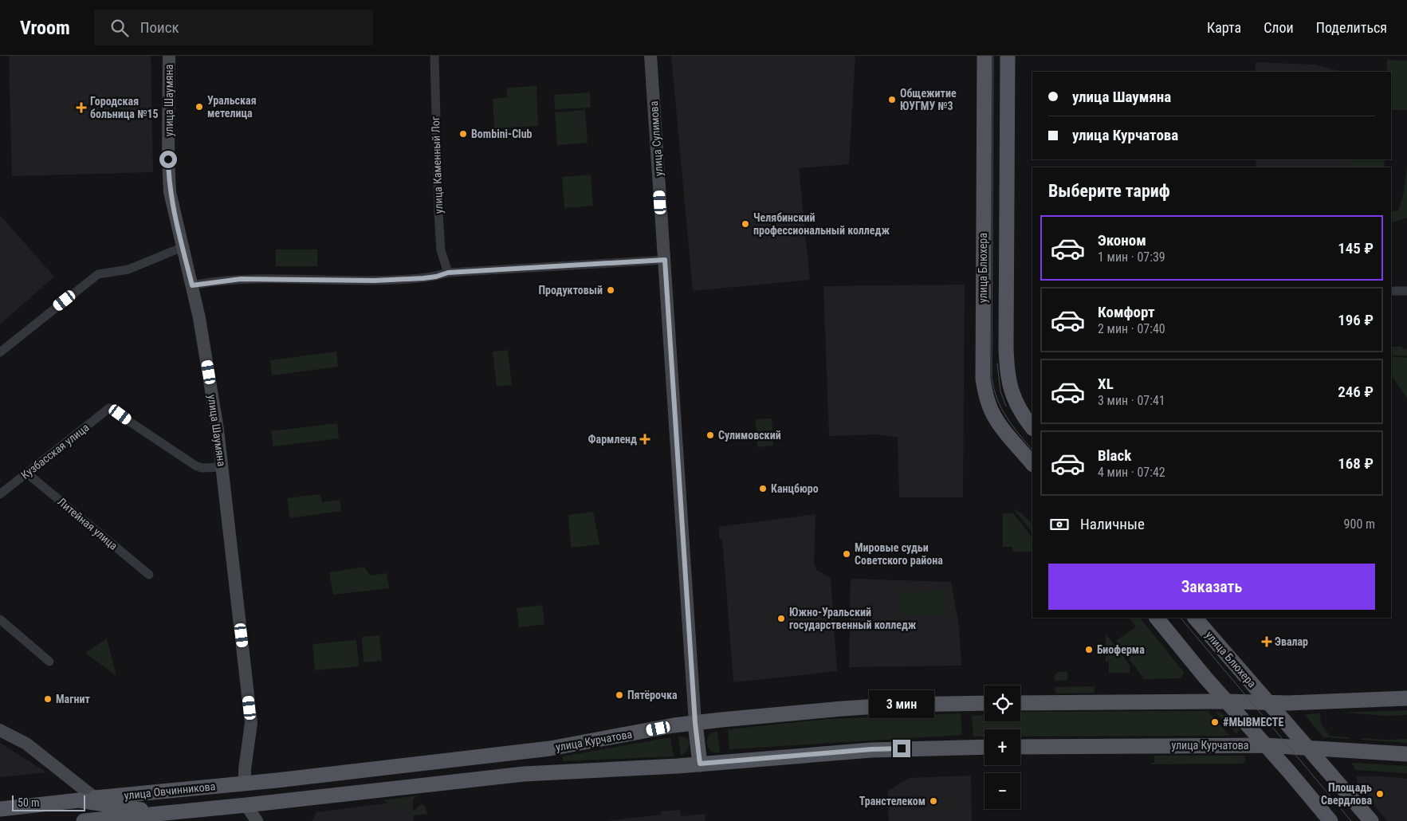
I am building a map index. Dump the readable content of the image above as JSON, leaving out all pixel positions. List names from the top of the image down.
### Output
{
  "streets": {
    "main road": ["улица Блюхера", "улица Курчатова", "улица Овчинникова"],
    "street": [
      "улица Шаумяна",
      "улица Сулимова",
      "улица Каменный Лог",
      "Кузбасская улица",
      "Литейная улица"
    ]
  },
  "crossings": [
    ["улица Шаумяна", "Кузбасская улица"],
    ["улица Шаумяна", "улица Курчатова"],
    ["улица Шаумяна", "улица Овчинникова"],
    ["улица Сулимова", "улица Курчатова"],
    ["улица Блюхера", "улица Курчатова"],
    ["Кузбасская улица", "Литейная улица"],
    ["улица Курчатова", "улица Овчинникова"]
  ],
  "places": {
    "other": [
      "Общежитие ЮУГМУ №3",
      "Уральская метелица",
      "Bombini-Club",
      "Челябинский профессиональный колледж",
      "Продуктовый",
      "Сулимовский",
      "Канцбюро",
      "Мировые судьи Советского района",
      "Южно-Уральский государственный колледж",
      "Биоферма",
      "Пятёрочка",
      "Магнит",
      "#МЫВМЕСТЕ",
      "Площадь Свердлова",
      "Транстелеком"
    ],
    "health": ["Городская больница №15", "Фармленд", "Эвалар"]
  },
  "scale_bar": "50 m",
  "page": {
    "header": "Vroom",
    "search": "Поиск",
    "nav": ["Карта", "Слои", "Поделиться"],
    "banner": ["улица Шаумяна", "улица Курчатова"],
    "heading": "Выберите тариф",
    "list": [
      {
        "name": "Эконом",
        "note": "1 мин · 07:39",
        "value": "145 ₽"
      },
      {
        "name": "Комфорт",
        "note": "2 мин · 07:40",
        "value": "196 ₽"
      },
      {
        "name": "XL",
        "note": "3 мин · 07:41",
        "value": "246 ₽"
      },
      {
        "name": "Black",
        "note": "4 мин · 07:42",
        "value": "168 ₽"
      }
    ],
    "pay": ["Наличные", "900 m"],
    "buttons": "Заказать",
    "map_buttons": ["+", "−"],
    "bubble": "3 мин",
    "scale": "50 m"
  }
}
